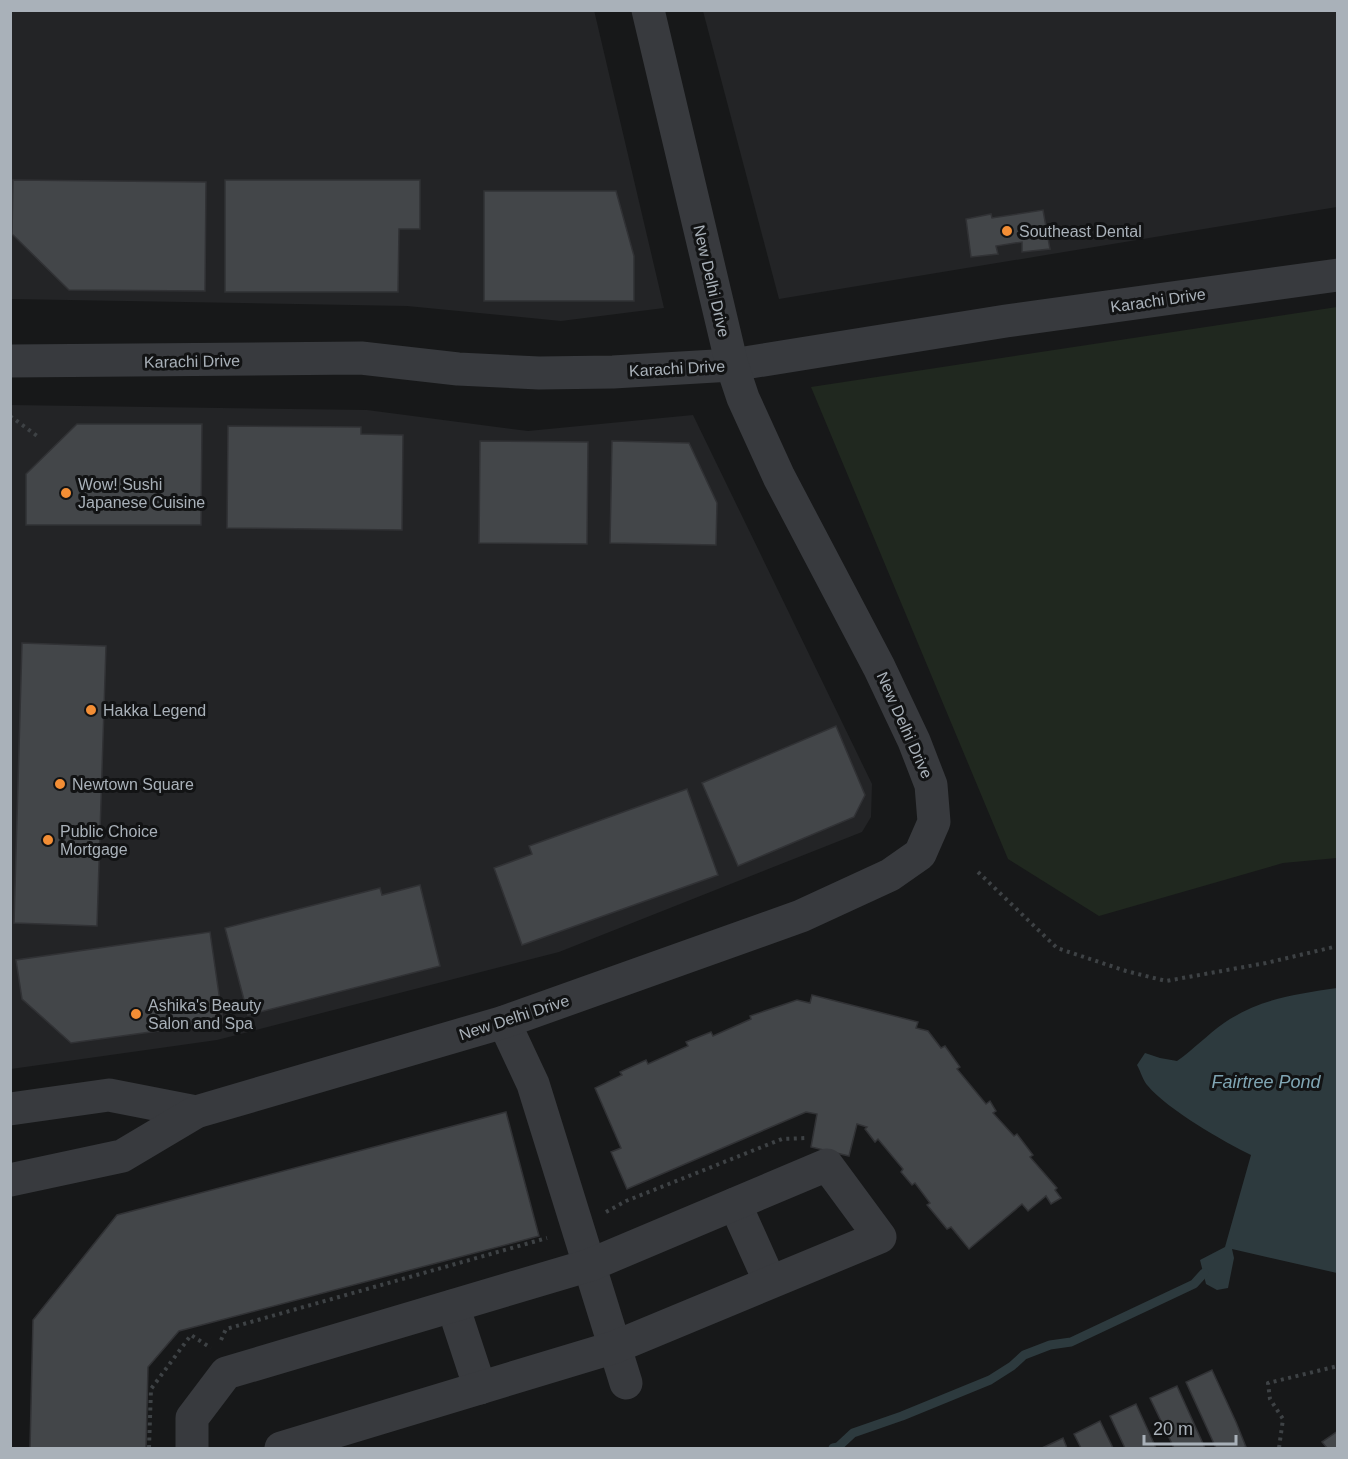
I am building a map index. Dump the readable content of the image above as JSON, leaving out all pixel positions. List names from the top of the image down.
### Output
{
  "streets": {
    "street": ["New Delhi Drive", "Karachi Drive"]
  },
  "crossings": [
    ["New Delhi Drive", "Karachi Drive"]
  ],
  "water": ["Fairtree Pond"],
  "places": [
    "Southeast Dental",
    "Wow! Sushi Japanese Cuisine",
    "Hakka Legend",
    "Newtown Square",
    "Public Choice Mortgage",
    "Ashika's Beauty Salon and Spa"
  ],
  "scale_bar": "20 m"
}
